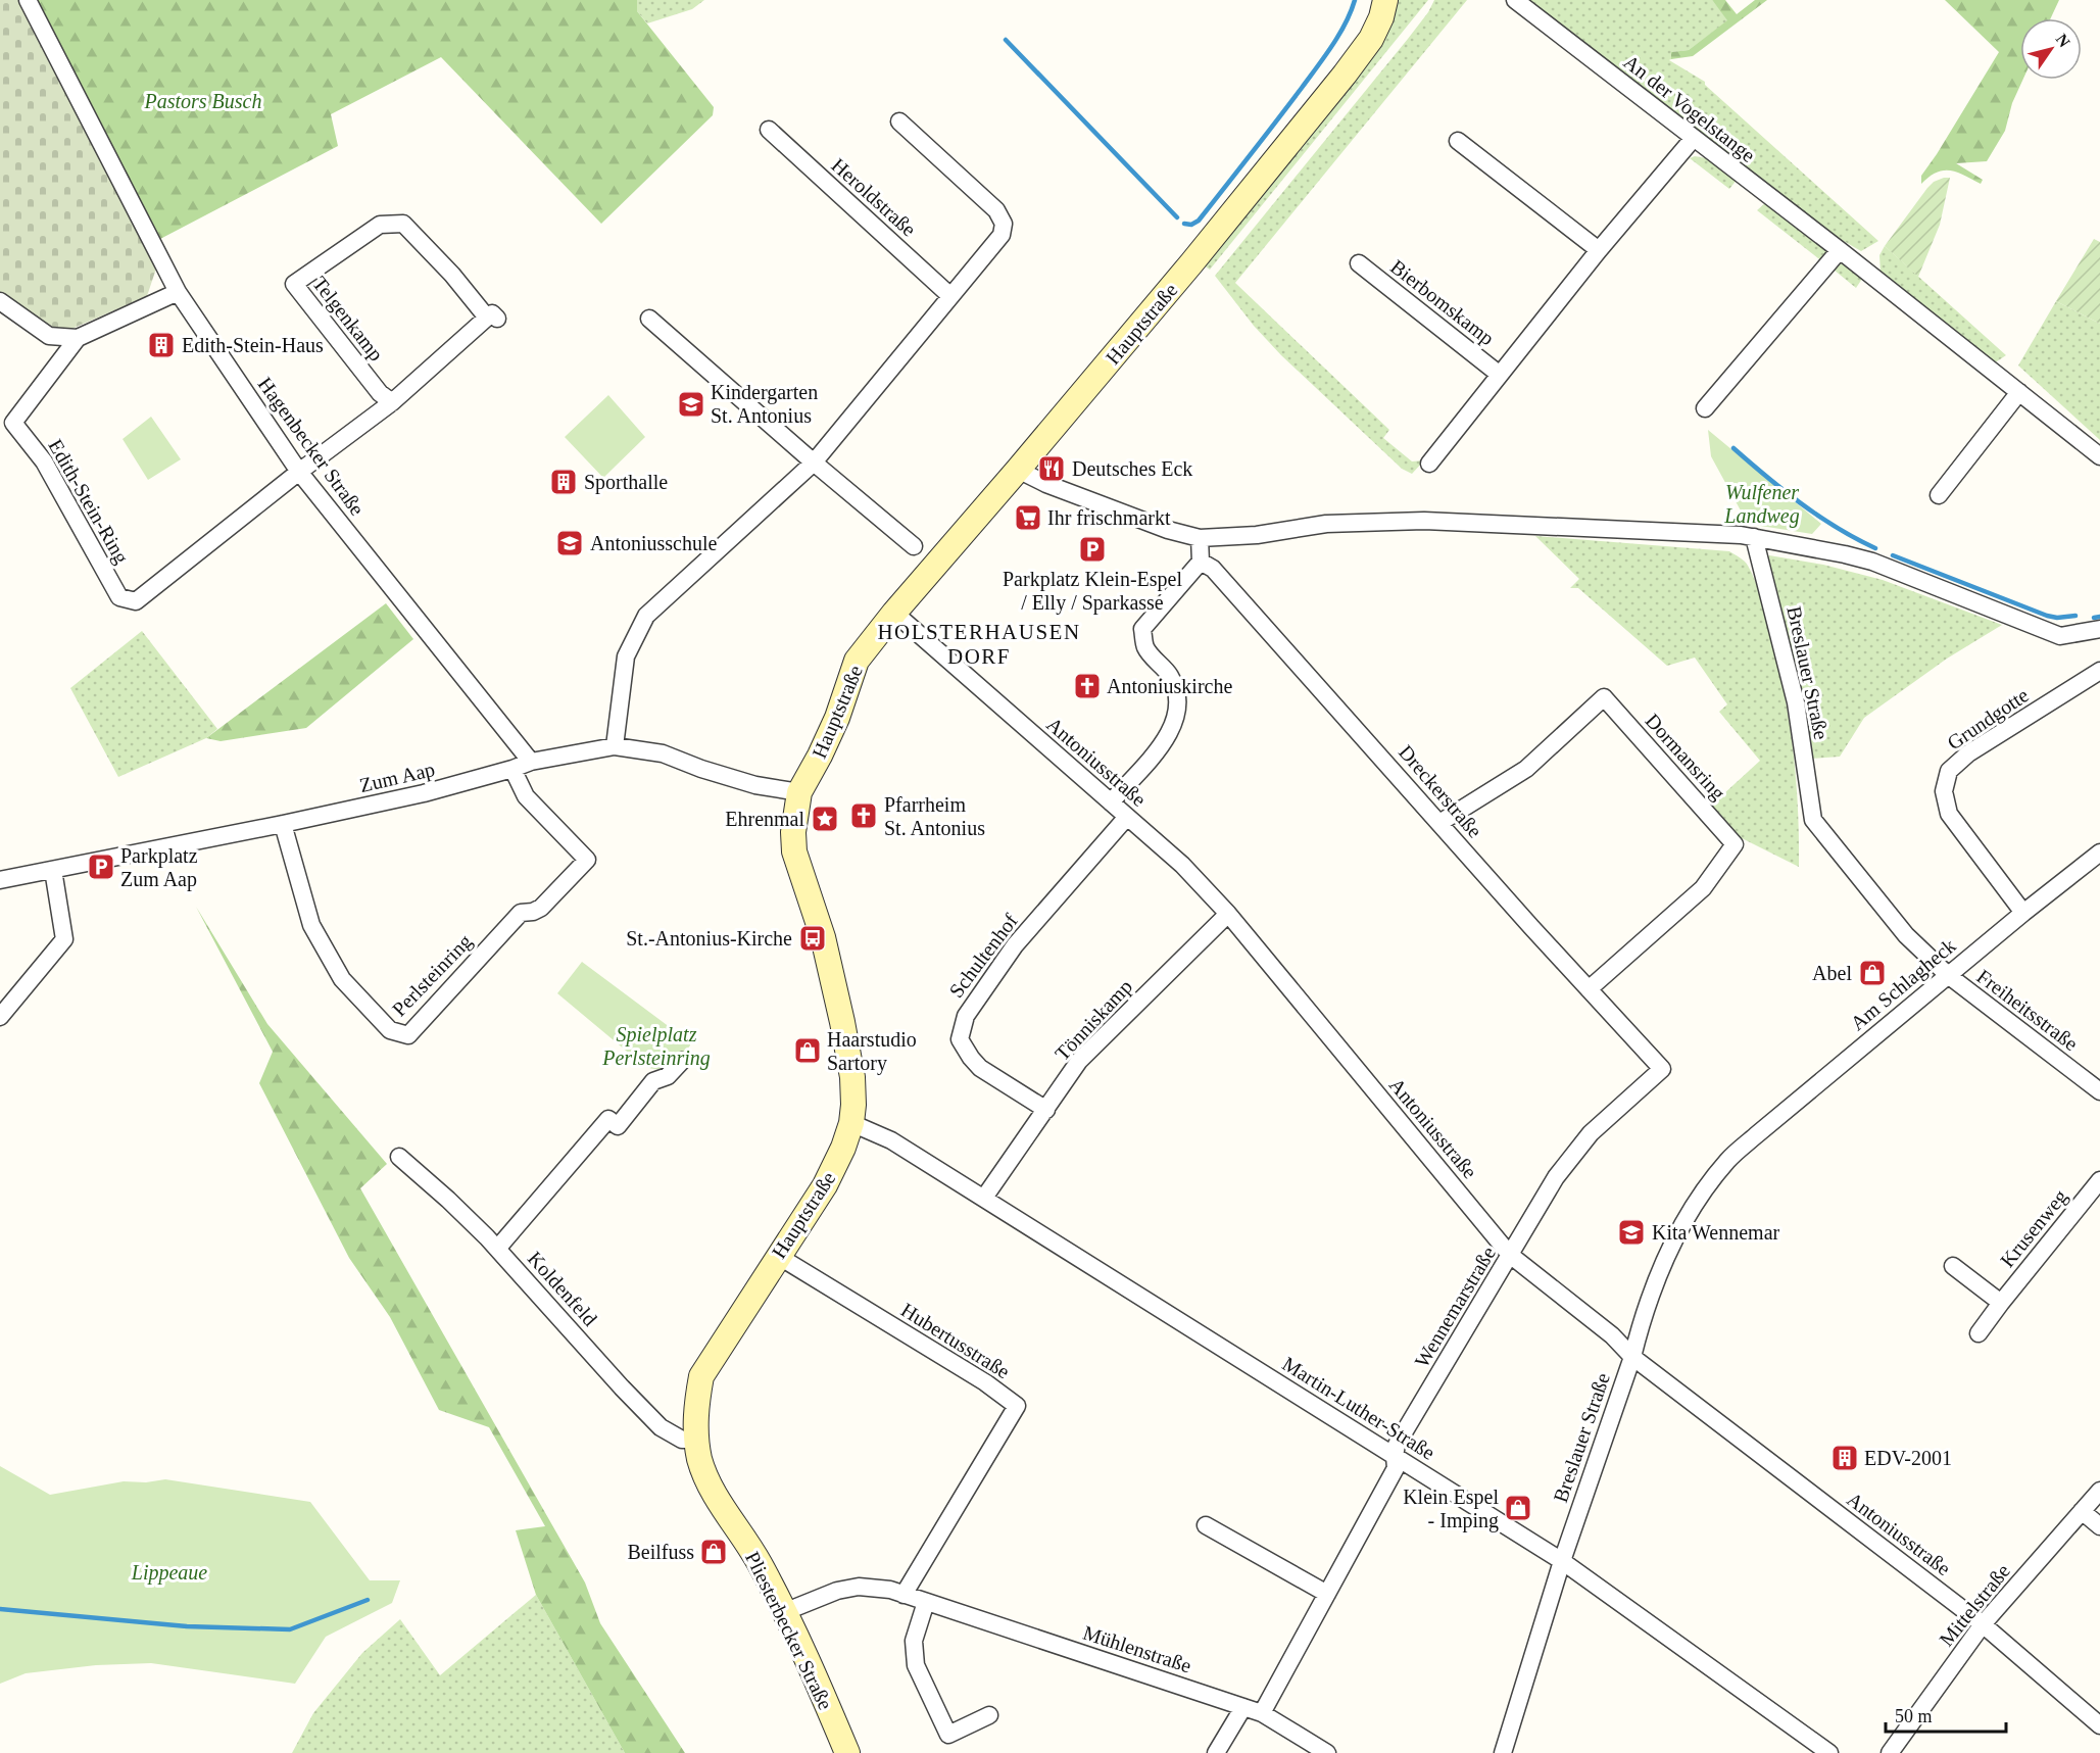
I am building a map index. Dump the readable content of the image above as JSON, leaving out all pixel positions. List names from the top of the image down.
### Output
{
  "streets": {
    "main road": ["Hauptstraße", "Pliesterbecker Straße"],
    "street": [
      "An der Vogelstange",
      "Heroldstraße",
      "Bierbomskamp",
      "Telgenkamp",
      "Hagenbecker Straße",
      "Edith-Stein-Ring",
      "Breslauer Straße",
      "Grundgotte",
      "Dormansring",
      "Antoniusstraße",
      "Zum Aap",
      "Dreckerstraße",
      "Schultenhof",
      "Perlsteinring",
      "Am Schlagheck",
      "Freiheitsstraße",
      "Tönniskamp",
      "Krusenweg",
      "Koldenfeld",
      "Wennemarstraße",
      "Hubertusstraße",
      "Martin-Luther-Straße",
      "Mittelstraße",
      "Mühlenstraße"
    ]
  },
  "crossings": [
    ["An der Vogelstange", "Bierbomskamp"],
    ["Telgenkamp", "Hagenbecker Straße"],
    ["Telgenkamp", "Edith-Stein-Ring"],
    ["Hauptstraße", "Antoniusstraße"],
    ["Hauptstraße", "Zum Aap"],
    ["Hauptstraße", "Koldenfeld"],
    ["Hauptstraße", "Hubertusstraße"],
    ["Hauptstraße", "Martin-Luther-Straße"],
    ["Hauptstraße", "Pliesterbecker Straße"],
    ["Hagenbecker Straße", "Edith-Stein-Ring"],
    ["Hagenbecker Straße", "Zum Aap"],
    ["Breslauer Straße", "Antoniusstraße"],
    ["Breslauer Straße", "Am Schlagheck"],
    ["Breslauer Straße", "Freiheitsstraße"],
    ["Breslauer Straße", "Martin-Luther-Straße"],
    ["Grundgotte", "Am Schlagheck"],
    ["Dormansring", "Dreckerstraße"],
    ["Antoniusstraße", "Schultenhof"],
    ["Antoniusstraße", "Tönniskamp"],
    ["Antoniusstraße", "Wennemarstraße"],
    ["Antoniusstraße", "Mittelstraße"],
    ["Zum Aap", "Perlsteinring"],
    ["Dreckerstraße", "Wennemarstraße"],
    ["Schultenhof", "Tönniskamp"],
    ["Am Schlagheck", "Freiheitsstraße"],
    ["Tönniskamp", "Martin-Luther-Straße"],
    ["Wennemarstraße", "Martin-Luther-Straße"],
    ["Wennemarstraße", "Mühlenstraße"],
    ["Hubertusstraße", "Mühlenstraße"],
    ["Pliesterbecker Straße", "Mühlenstraße"]
  ],
  "districts": ["HOLSTERHAUSEN DORF"],
  "parks": [
    "Pastors Busch",
    "Wulfener Landweg",
    "Spielplatz Perlsteinring",
    "Lippeaue"
  ],
  "places": {
    "building": ["Edith-Stein-Haus", "Sporthalle", "EDV-2001"],
    "school or university": ["Kindergarten St. Antonius", "Antoniusschule", "Kita Wennemar"],
    "restaurant": ["Deutsches Eck"],
    "supermarket": ["Ihr frischmarkt"],
    "parking": ["Parkplatz Klein-Espel / Elly / Sparkasse", "Parkplatz Zum Aap"],
    "church": ["Antoniuskirche", "Pfarrheim St. Antonius"],
    "place": ["Ehrenmal"],
    "bus stop": ["St.-Antonius-Kirche"],
    "shop": [
      "Abel",
      "Haarstudio Sartory",
      "Klein Espel - Imping",
      "Beilfuss"
    ]
  },
  "scale_bar": "50 m",
  "north": "top right"
}
